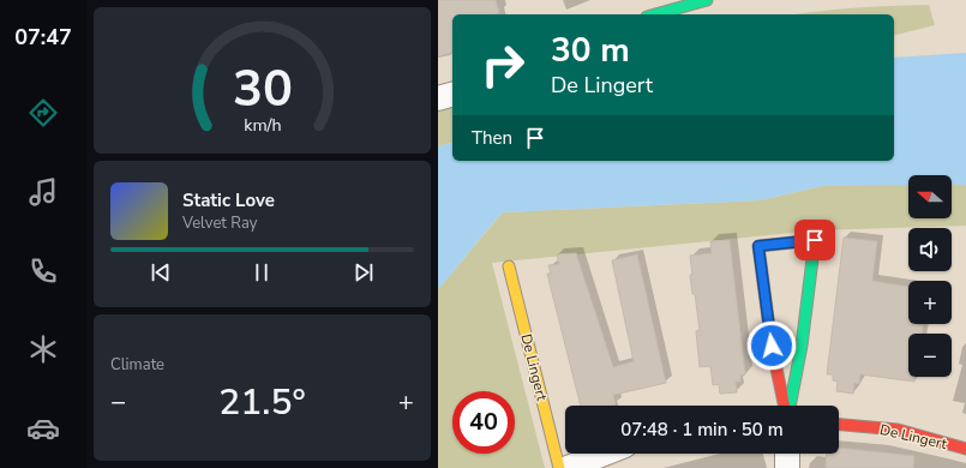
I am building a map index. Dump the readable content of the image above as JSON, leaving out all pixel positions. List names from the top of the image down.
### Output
{
  "streets": {
    "street": ["De Lingert"]
  },
  "north": "left",
  "page": {
    "tabs": "07:47",
    "turn": ["30 m", "De Lingert"],
    "then": "Then",
    "map_buttons": ["+", "−"],
    "song": ["Static Love", "Velvet Ray"],
    "tile": "Climate",
    "heat": ["−", "21.5°", "+"],
    "limit": "40",
    "trip": "07:48 · 1 min · 50 m",
    "gauge": ["30", "km/h"]
  }
}
